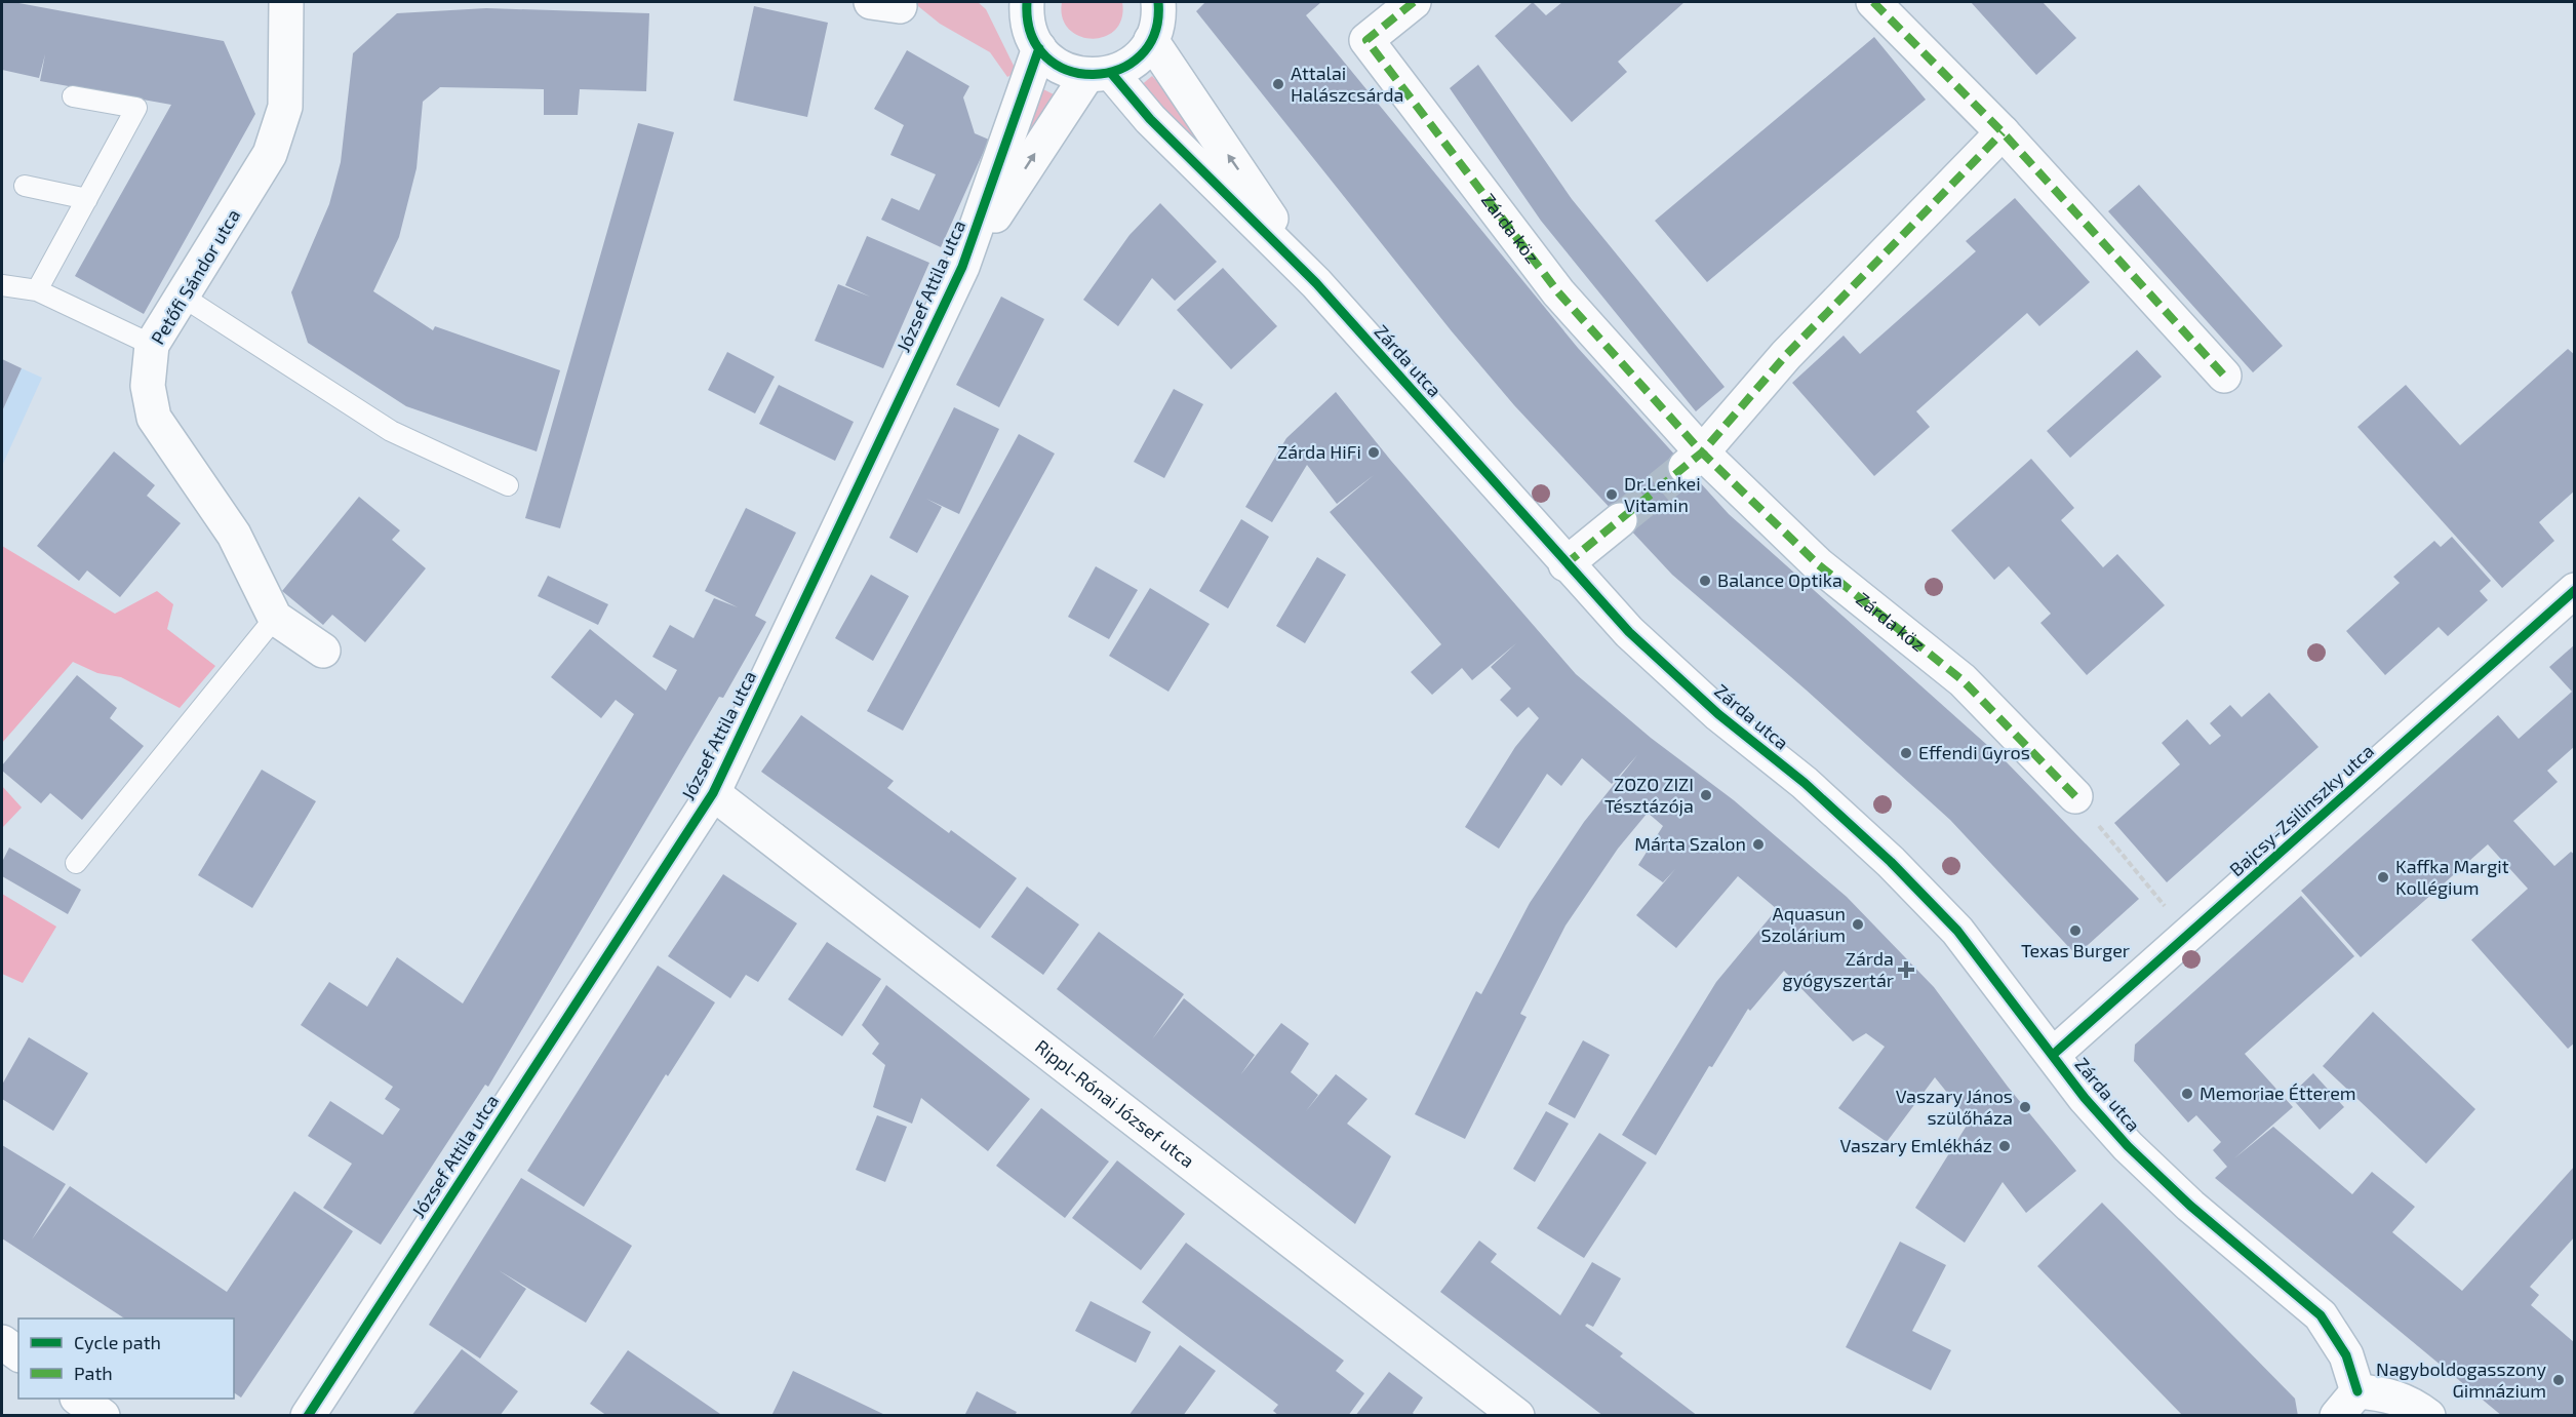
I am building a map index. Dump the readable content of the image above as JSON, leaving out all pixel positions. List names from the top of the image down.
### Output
{
  "streets": {
    "street": [
      "Zárda köz",
      "Petőfi Sándor utca",
      "József Attila utca",
      "Zárda utca",
      "Bajcsy-Zsilinszky utca",
      "Rippl-Rónai József utca"
    ]
  },
  "crossings": [
    ["József Attila utca", "Zárda utca"],
    ["József Attila utca", "Rippl-Rónai József utca"],
    ["Zárda utca", "Bajcsy-Zsilinszky utca"]
  ],
  "places": {
    "other": [
      "Attalai Halászcsárda",
      "Zárda HiFi",
      "Dr.Lenkei Vitamin",
      "Balance Optika",
      "Effendi Gyros",
      "ZOZO ZIZI Tésztázója",
      "Márta Szalon",
      "Kaffka Margit Kollégium",
      "Aquasun Szolárium",
      "Texas Burger",
      "Memoriae Étterem",
      "Vaszary János szülőháza",
      "Vaszary Emlékház",
      "Nagyboldogasszony Gimnázium"
    ],
    "health": ["Zárda gyógyszertár"]
  },
  "legend": ["Cycle path", "Path"]
}
